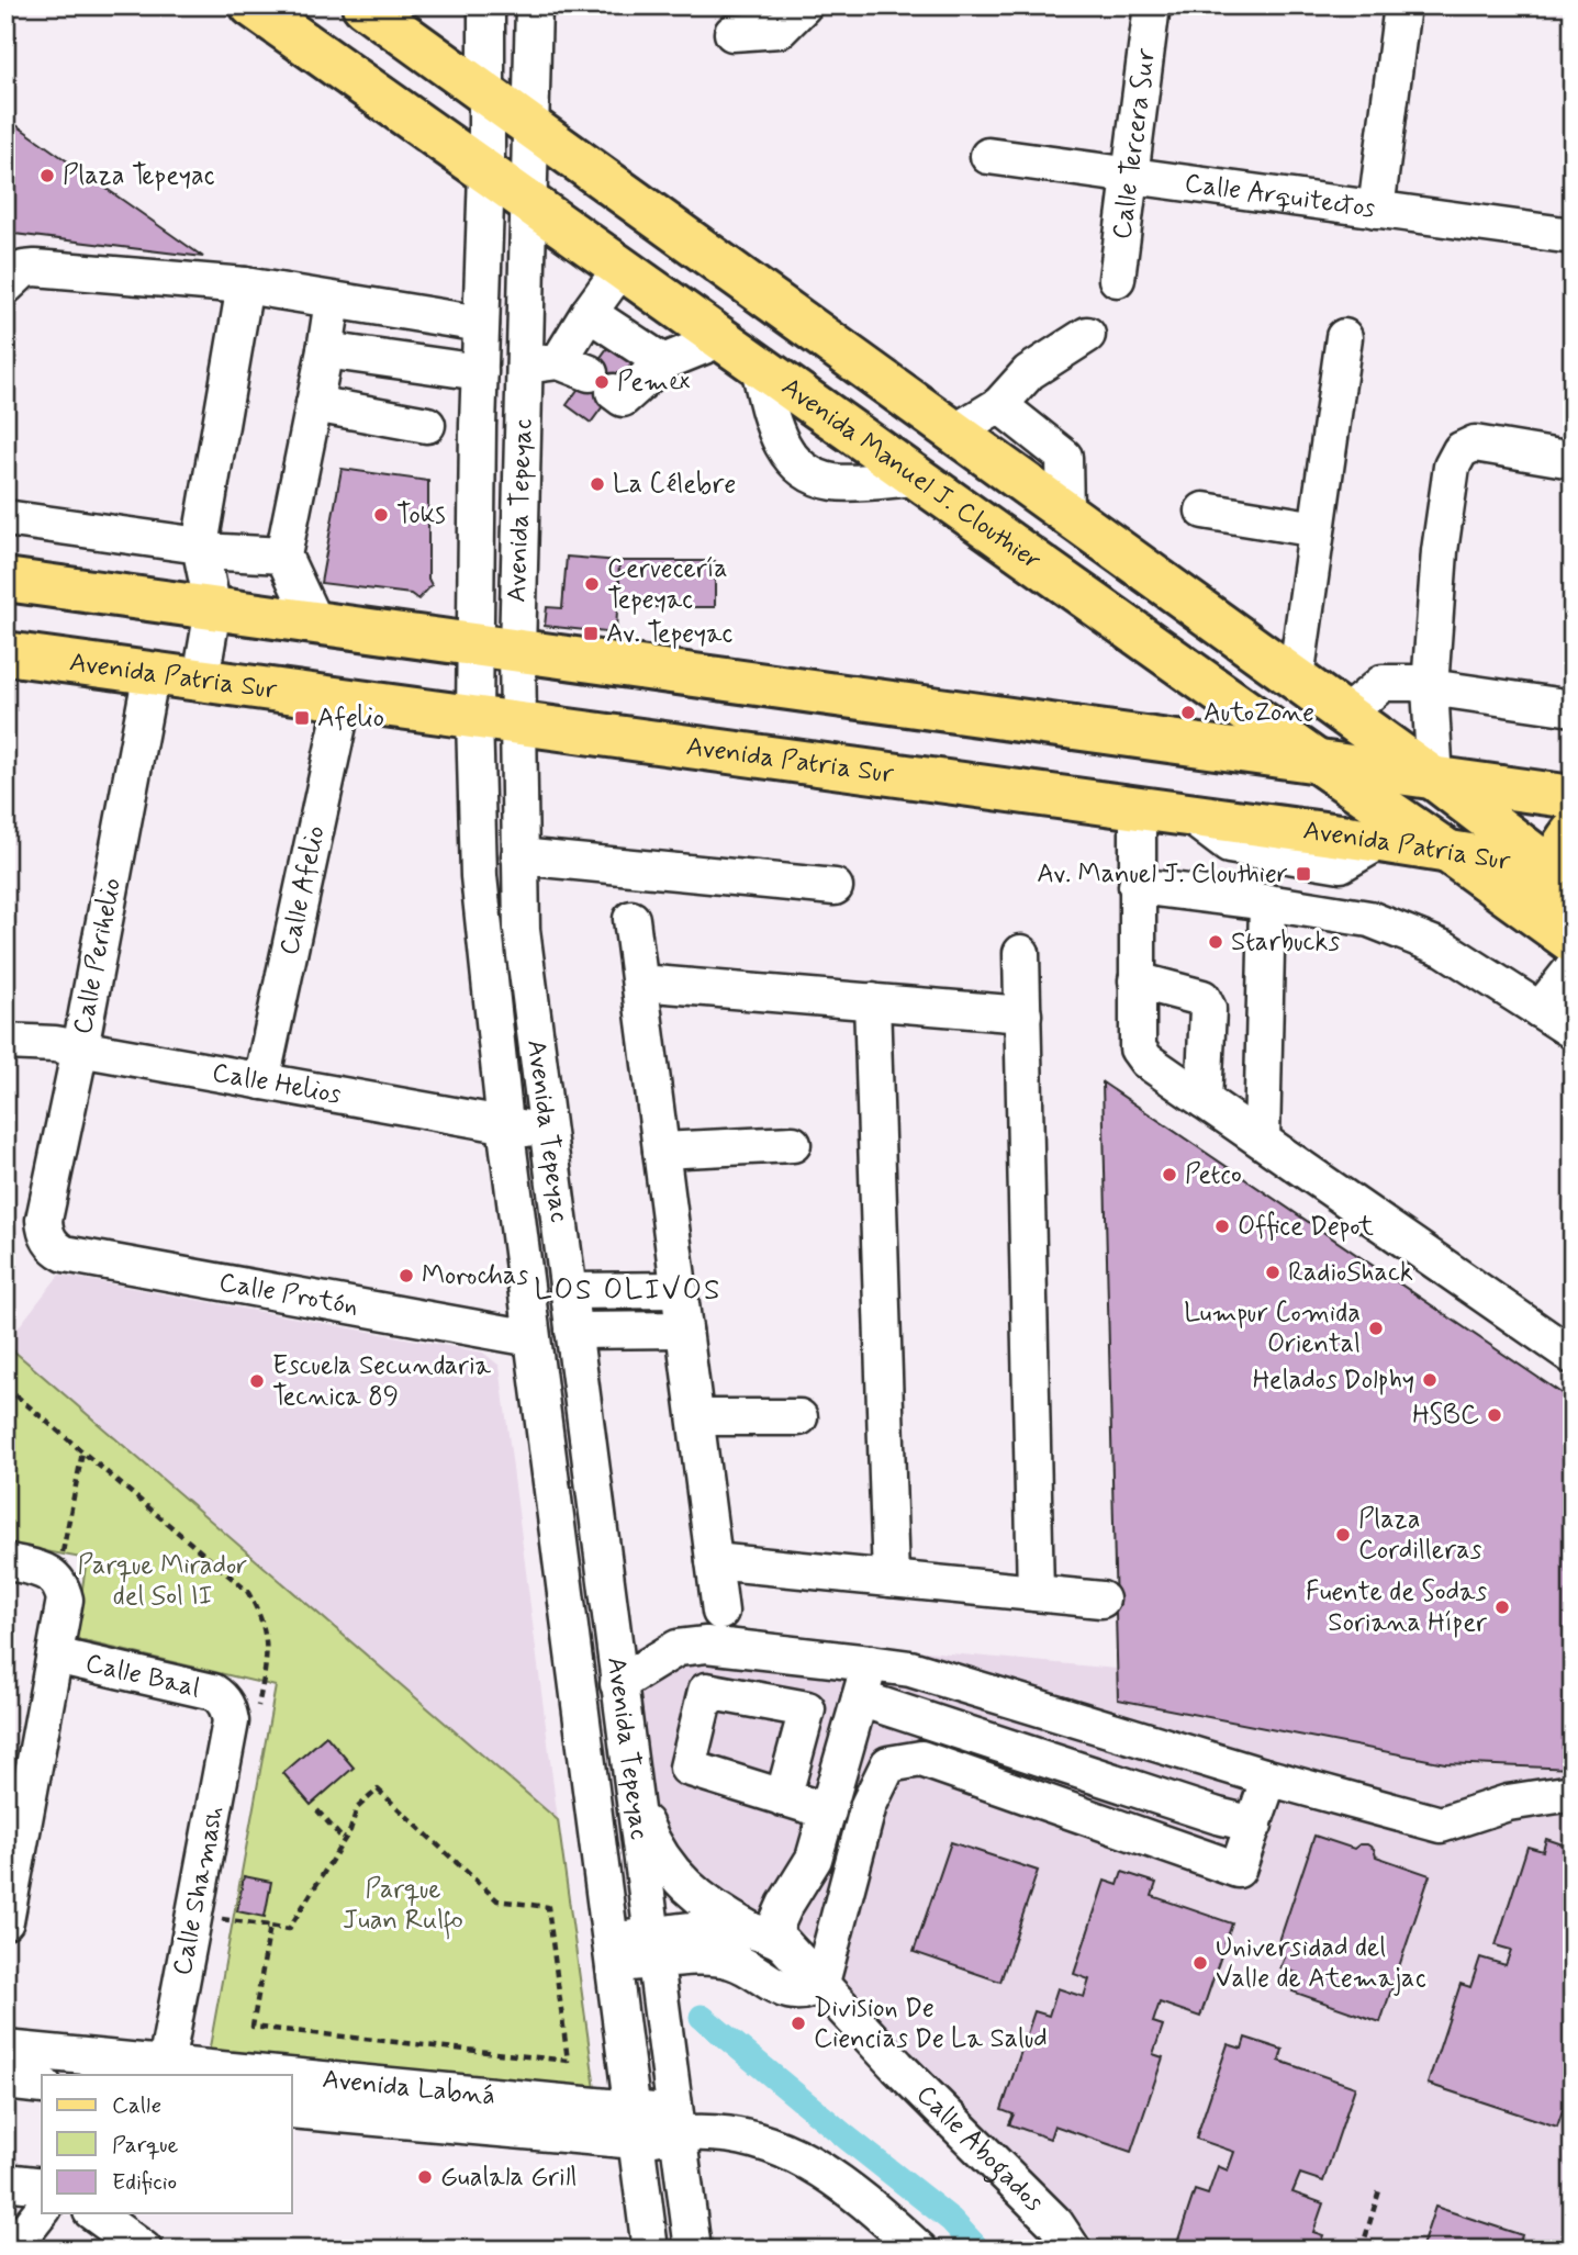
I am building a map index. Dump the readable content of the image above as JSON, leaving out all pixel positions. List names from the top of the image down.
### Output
{
  "streets": {
    "main road": ["Avenida Manuel J. Clouthier", "Avenida Patria Sur"],
    "street": [
      "Calle Tercera Sur",
      "Calle Arquitectos",
      "Avenida Tepeyac",
      "Calle Afelio",
      "Calle Perihelio",
      "Calle Helios",
      "Calle Protón",
      "Calle Baal",
      "Calle Shamash",
      "Avenida Labná",
      "Calle Abogados"
    ]
  },
  "crossings": [
    ["Calle Tercera Sur", "Calle Arquitectos"],
    ["Avenida Manuel J. Clouthier", "Avenida Tepeyac"],
    ["Avenida Manuel J. Clouthier", "Avenida Patria Sur"],
    ["Avenida Tepeyac", "Avenida Patria Sur"],
    ["Avenida Tepeyac", "Calle Helios"],
    ["Avenida Tepeyac", "Calle Protón"],
    ["Avenida Tepeyac", "Avenida Labná"],
    ["Avenida Tepeyac", "Calle Abogados"],
    ["Avenida Patria Sur", "Calle Afelio"],
    ["Avenida Patria Sur", "Calle Perihelio"],
    ["Calle Afelio", "Calle Helios"],
    ["Calle Perihelio", "Calle Helios"],
    ["Calle Perihelio", "Calle Protón"],
    ["Calle Baal", "Calle Shamash"],
    ["Calle Shamash", "Avenida Labná"]
  ],
  "districts": ["LOS OLIVOS"],
  "parks": ["Parque Mirador del Sol II", "Parque Juan Rulfo"],
  "places": {
    "other": [
      "Plaza Tepeyac",
      "Pemex",
      "La Célebre",
      "Toks",
      "Cervecería Tepeyac",
      "AutoZone",
      "Starbucks",
      "Petco",
      "Office Depot",
      "RadioShack",
      "Morochas",
      "Lumpur Comida Oriental",
      "Helados Dolphy",
      "Escuela Secundaria Tecnica 89",
      "HSBC",
      "Plaza Cordilleras",
      "Fuente de Sodas Soriana Híper",
      "Universidad del Valle de Atemajac",
      "Division De Ciencias De La Salud",
      "Gualala Grill"
    ],
    "transit": ["Av. Tepeyac", "Afelio", "Av. Manuel J. Clouthier"]
  },
  "legend": ["Calle", "Parque", "Edificio"]
}
